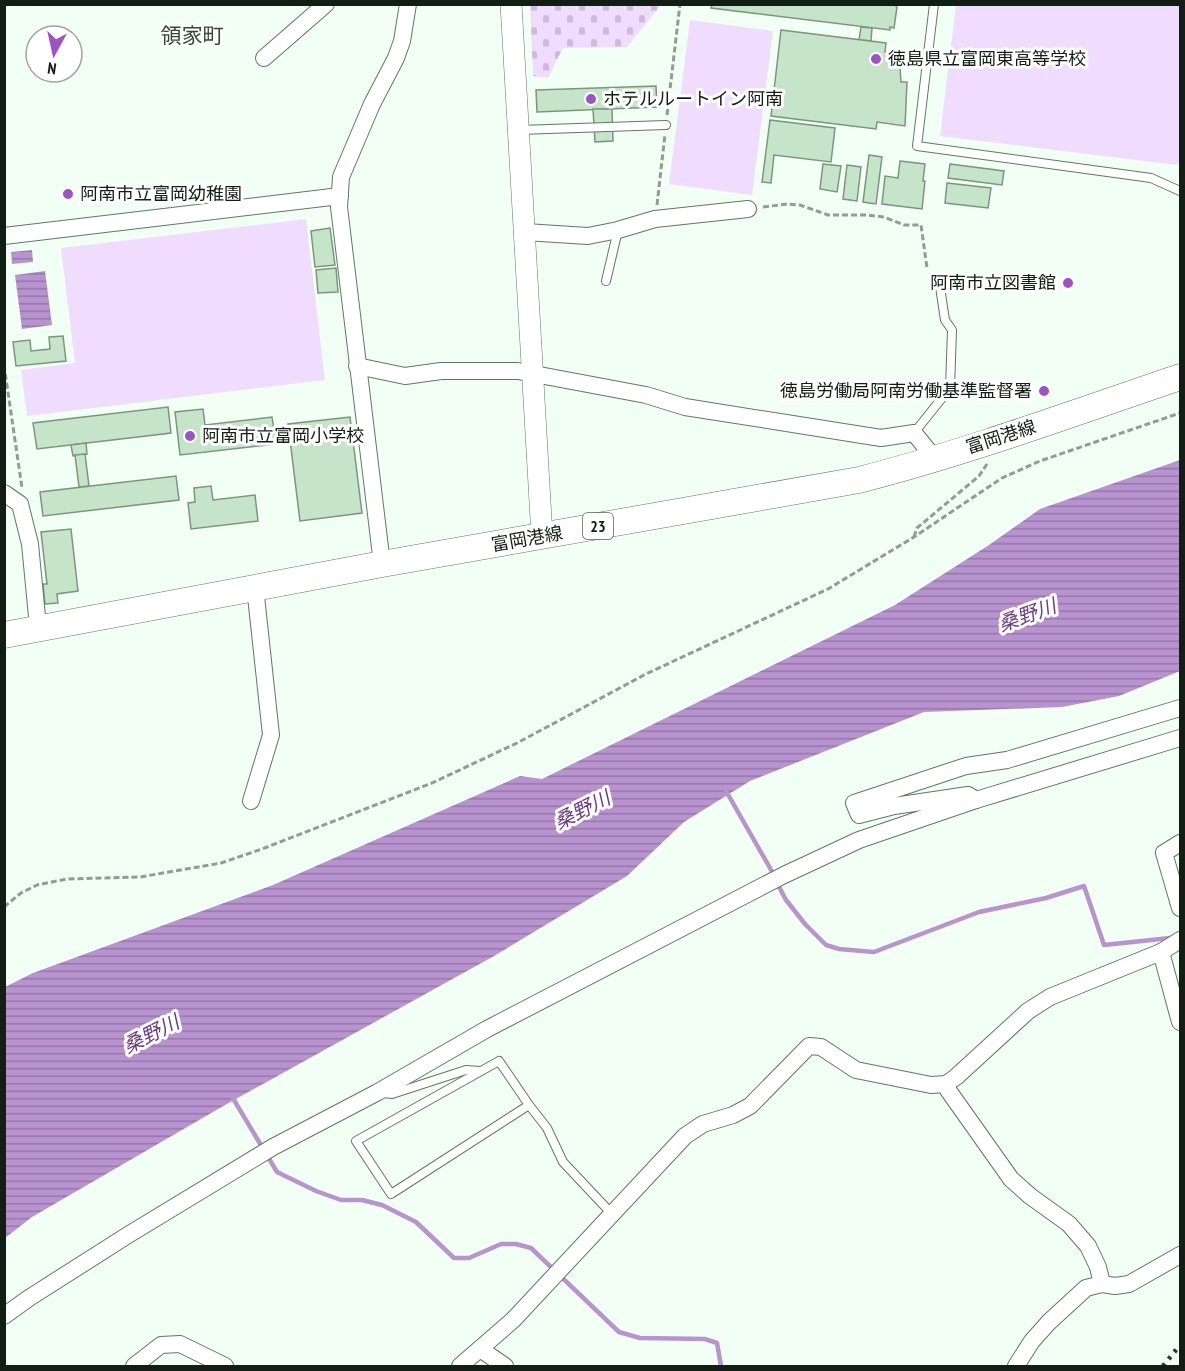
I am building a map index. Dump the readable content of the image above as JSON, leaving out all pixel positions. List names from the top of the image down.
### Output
{
  "streets": {
    "main road": ["富岡港線", "23"]
  },
  "districts": ["領家町"],
  "water": ["桑野川"],
  "places": [
    "徳島県立富岡東高等学校",
    "ホテルルートイン阿南",
    "阿南市立富岡幼稚園",
    "阿南市立図書館",
    "徳島労働局阿南労働基準監督署",
    "阿南市立富岡小学校"
  ],
  "north": "bottom"
}
